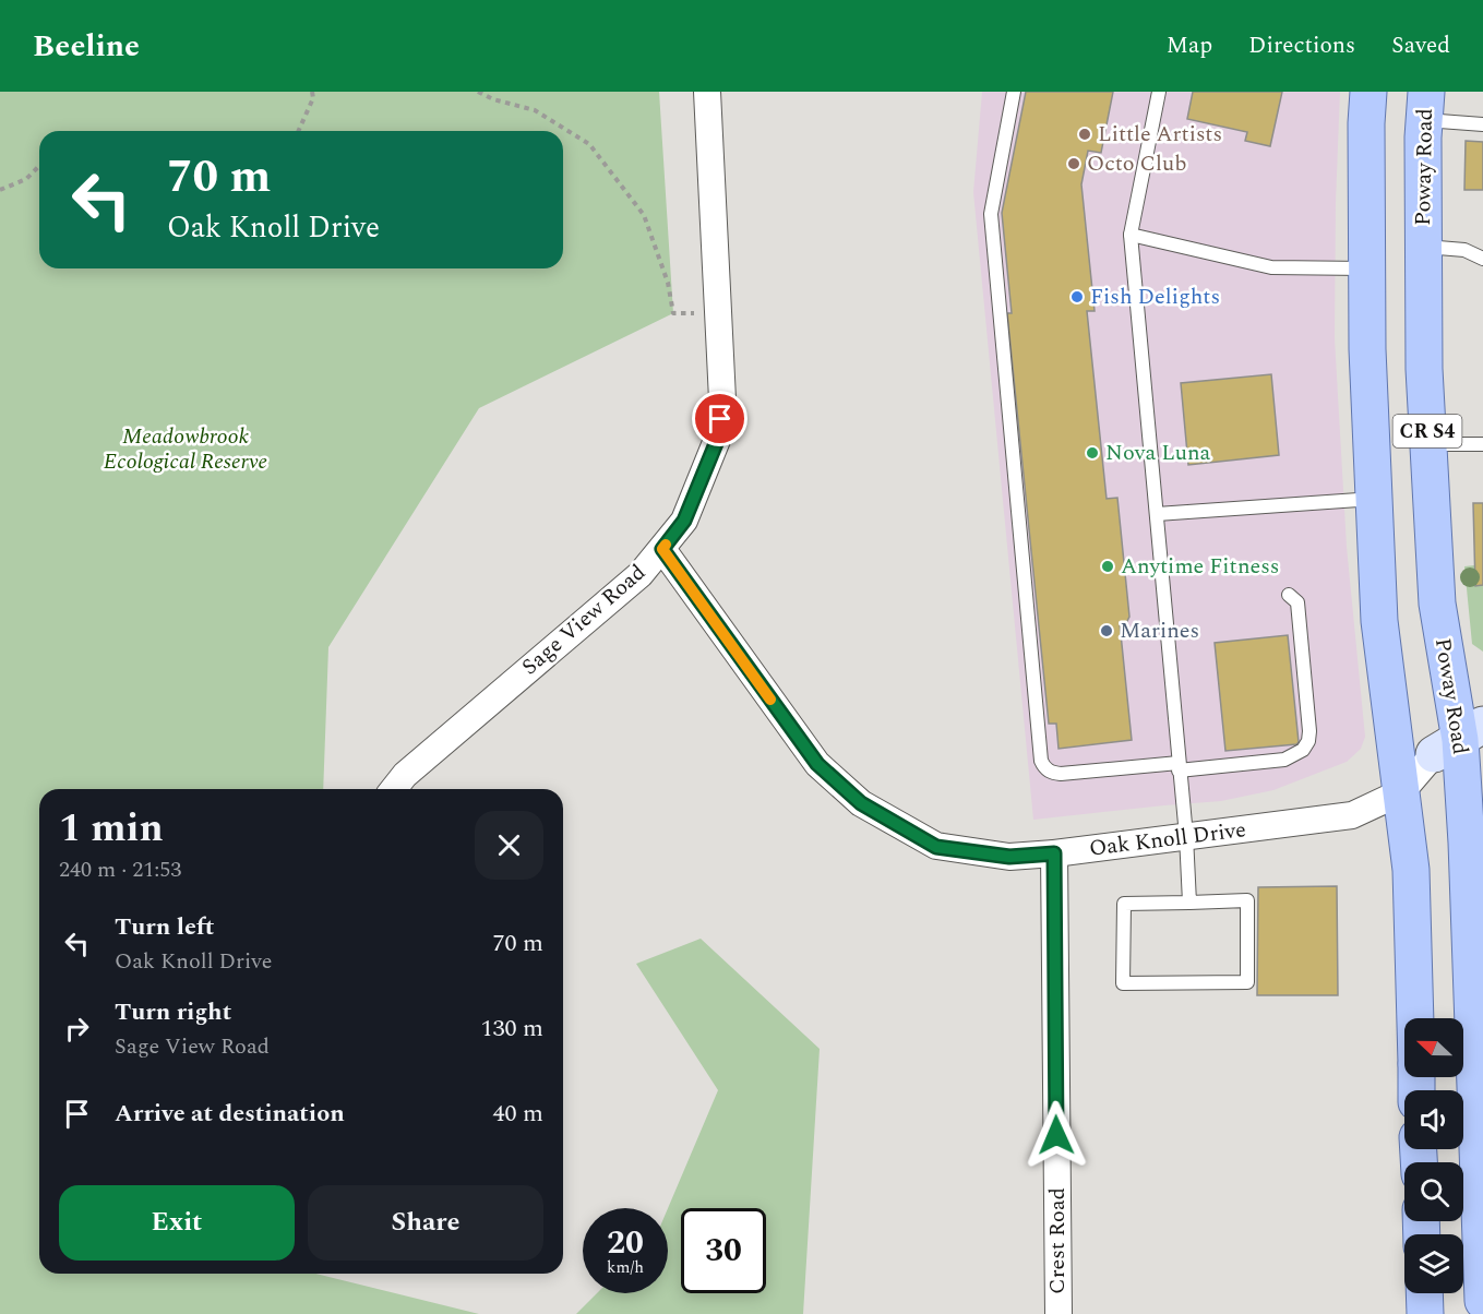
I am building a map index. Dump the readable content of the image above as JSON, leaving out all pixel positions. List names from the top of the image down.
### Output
{
  "streets": {
    "main road": ["Poway Road", "CR S4"],
    "street": ["Sage View Road", "Oak Knoll Drive", "Crest Road"]
  },
  "crossings": [
    ["Poway Road", "Oak Knoll Drive"],
    ["CR S4", "Oak Knoll Drive"],
    ["Sage View Road", "Oak Knoll Drive"],
    ["Oak Knoll Drive", "Crest Road"]
  ],
  "parks": ["Meadowbrook Ecological Reserve"],
  "places": [
    "Little Artists",
    "Octo Club",
    "Fish Delights",
    "Nova Luna",
    "Anytime Fitness",
    "Marines"
  ],
  "north": "left",
  "page": {
    "header": "Beeline",
    "nav": ["Map", "Directions", "Saved"],
    "turn": ["70 m", "Oak Knoll Drive"],
    "heading": ["1 min", "240 m · 21:53"],
    "list": [
      {
        "name": "Turn left",
        "note": "Oak Knoll Drive",
        "value": "70 m"
      },
      {
        "name": "Turn right",
        "note": "Sage View Road",
        "value": "130 m"
      },
      {
        "name": "Arrive at destination",
        "value": "40 m"
      }
    ],
    "buttons": ["Exit", "Share"],
    "speed": "20 km/h",
    "limit": "30"
  }
}
